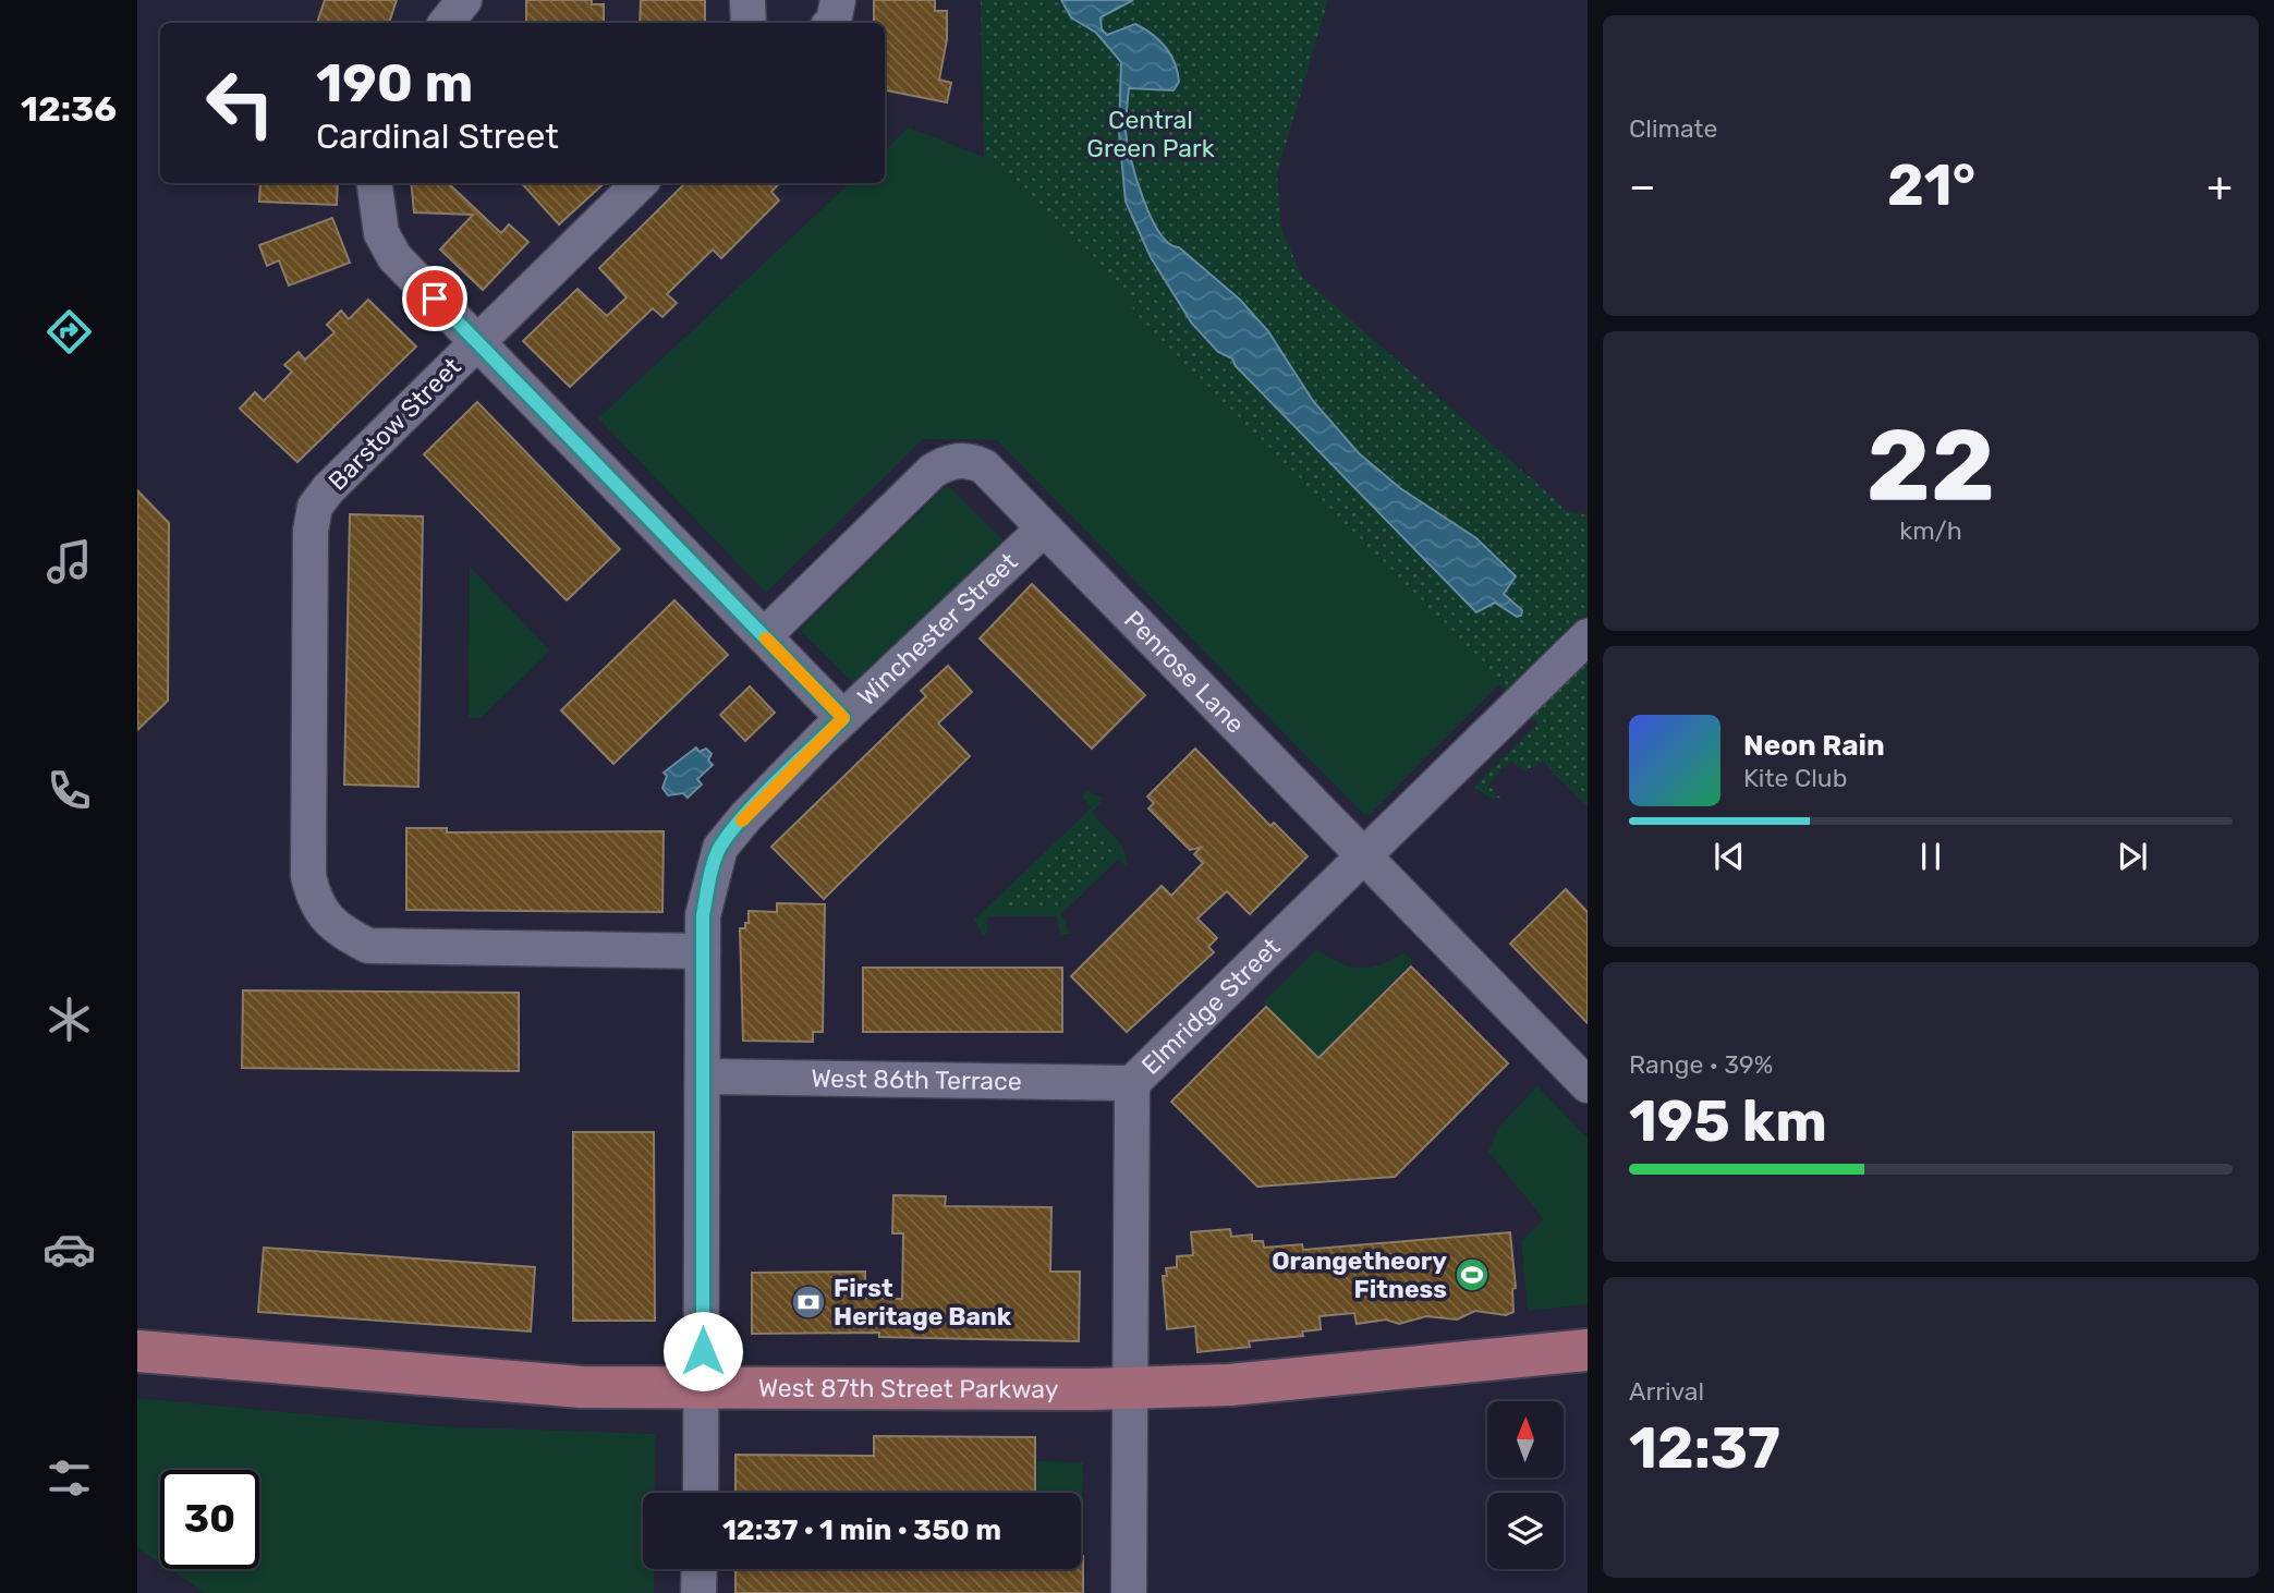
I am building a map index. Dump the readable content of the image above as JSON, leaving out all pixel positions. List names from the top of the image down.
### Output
{
  "streets": {
    "main road": ["West 87th Street Parkway"],
    "street": [
      "Barstow Street",
      "Winchester Street",
      "Penrose Lane",
      "Elmridge Street",
      "West 86th Terrace"
    ]
  },
  "crossings": [
    ["Barstow Street", "Winchester Street"],
    ["Winchester Street", "Penrose Lane"],
    ["Winchester Street", "West 86th Terrace"],
    ["Winchester Street", "West 87th Street Parkway"],
    ["Penrose Lane", "Elmridge Street"],
    ["Elmridge Street", "West 86th Terrace"],
    ["Elmridge Street", "West 87th Street Parkway"]
  ],
  "parks": ["Central Green Park"],
  "places": {
    "sports": ["Orangetheory Fitness"],
    "bank": ["First Heritage Bank"]
  },
  "north": "top",
  "page": {
    "tabs": "12:36",
    "tile": [
      "Climate",
      ["22", "km/h"],
      ["Range · 39%", "195 km"],
      ["Arrival", "12:37"]
    ],
    "turn": ["190 m", "Cardinal Street"],
    "heat": ["−", "21°", "+"],
    "song": ["Neon Rain", "Kite Club"],
    "limit": "30",
    "trip": "12:37 · 1 min · 350 m"
  }
}
